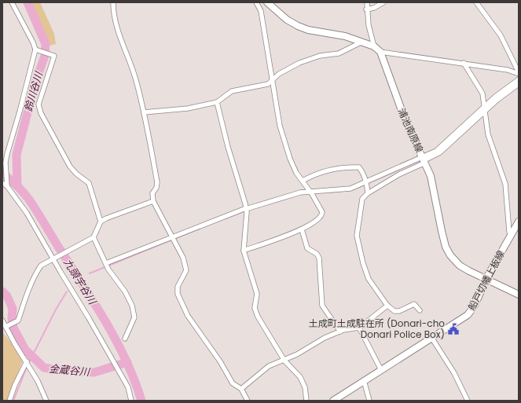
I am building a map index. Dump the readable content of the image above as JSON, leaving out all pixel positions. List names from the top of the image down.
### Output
{
  "streets": {
    "main road": ["浦池南原線", "船戸切幡上板線"]
  },
  "crossings": [
    ["浦池南原線", "船戸切幡上板線"]
  ],
  "water": ["鈴川谷川", "九頭宇谷川", "金蔵谷川"],
  "places": {
    "public building": ["土成町土成駐在所 (Donari-cho Donari Police Box)"]
  }
}
